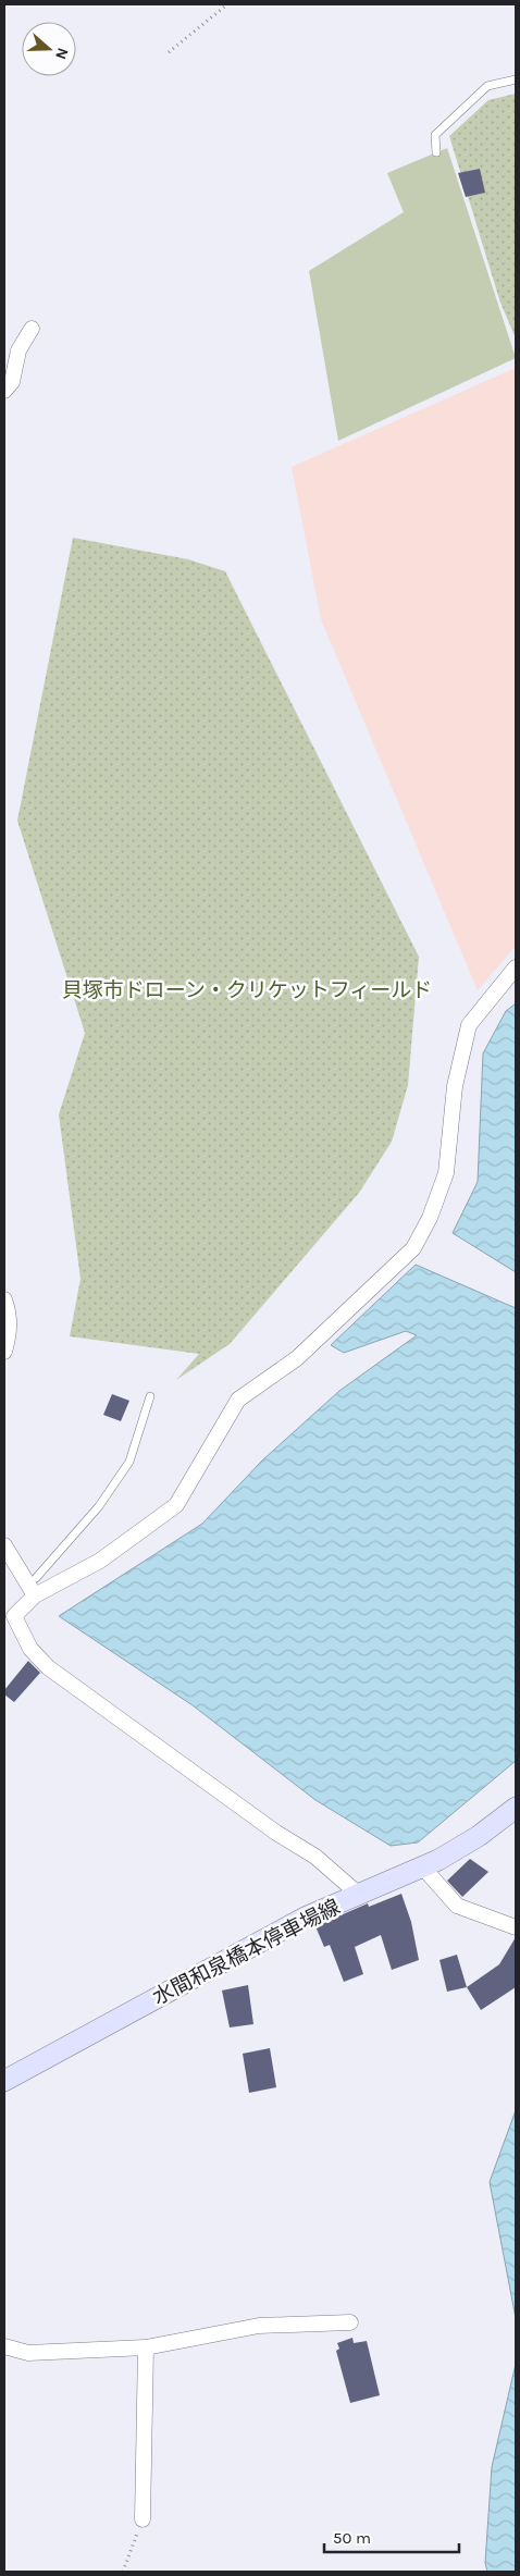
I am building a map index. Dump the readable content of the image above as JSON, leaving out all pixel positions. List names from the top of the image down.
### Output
{
  "streets": {
    "main road": ["水間和泉橋本停車場線"]
  },
  "parks": ["貝塚市ドローン・クリケットフィールド"],
  "scale_bar": "50 m",
  "north": "right"
}
